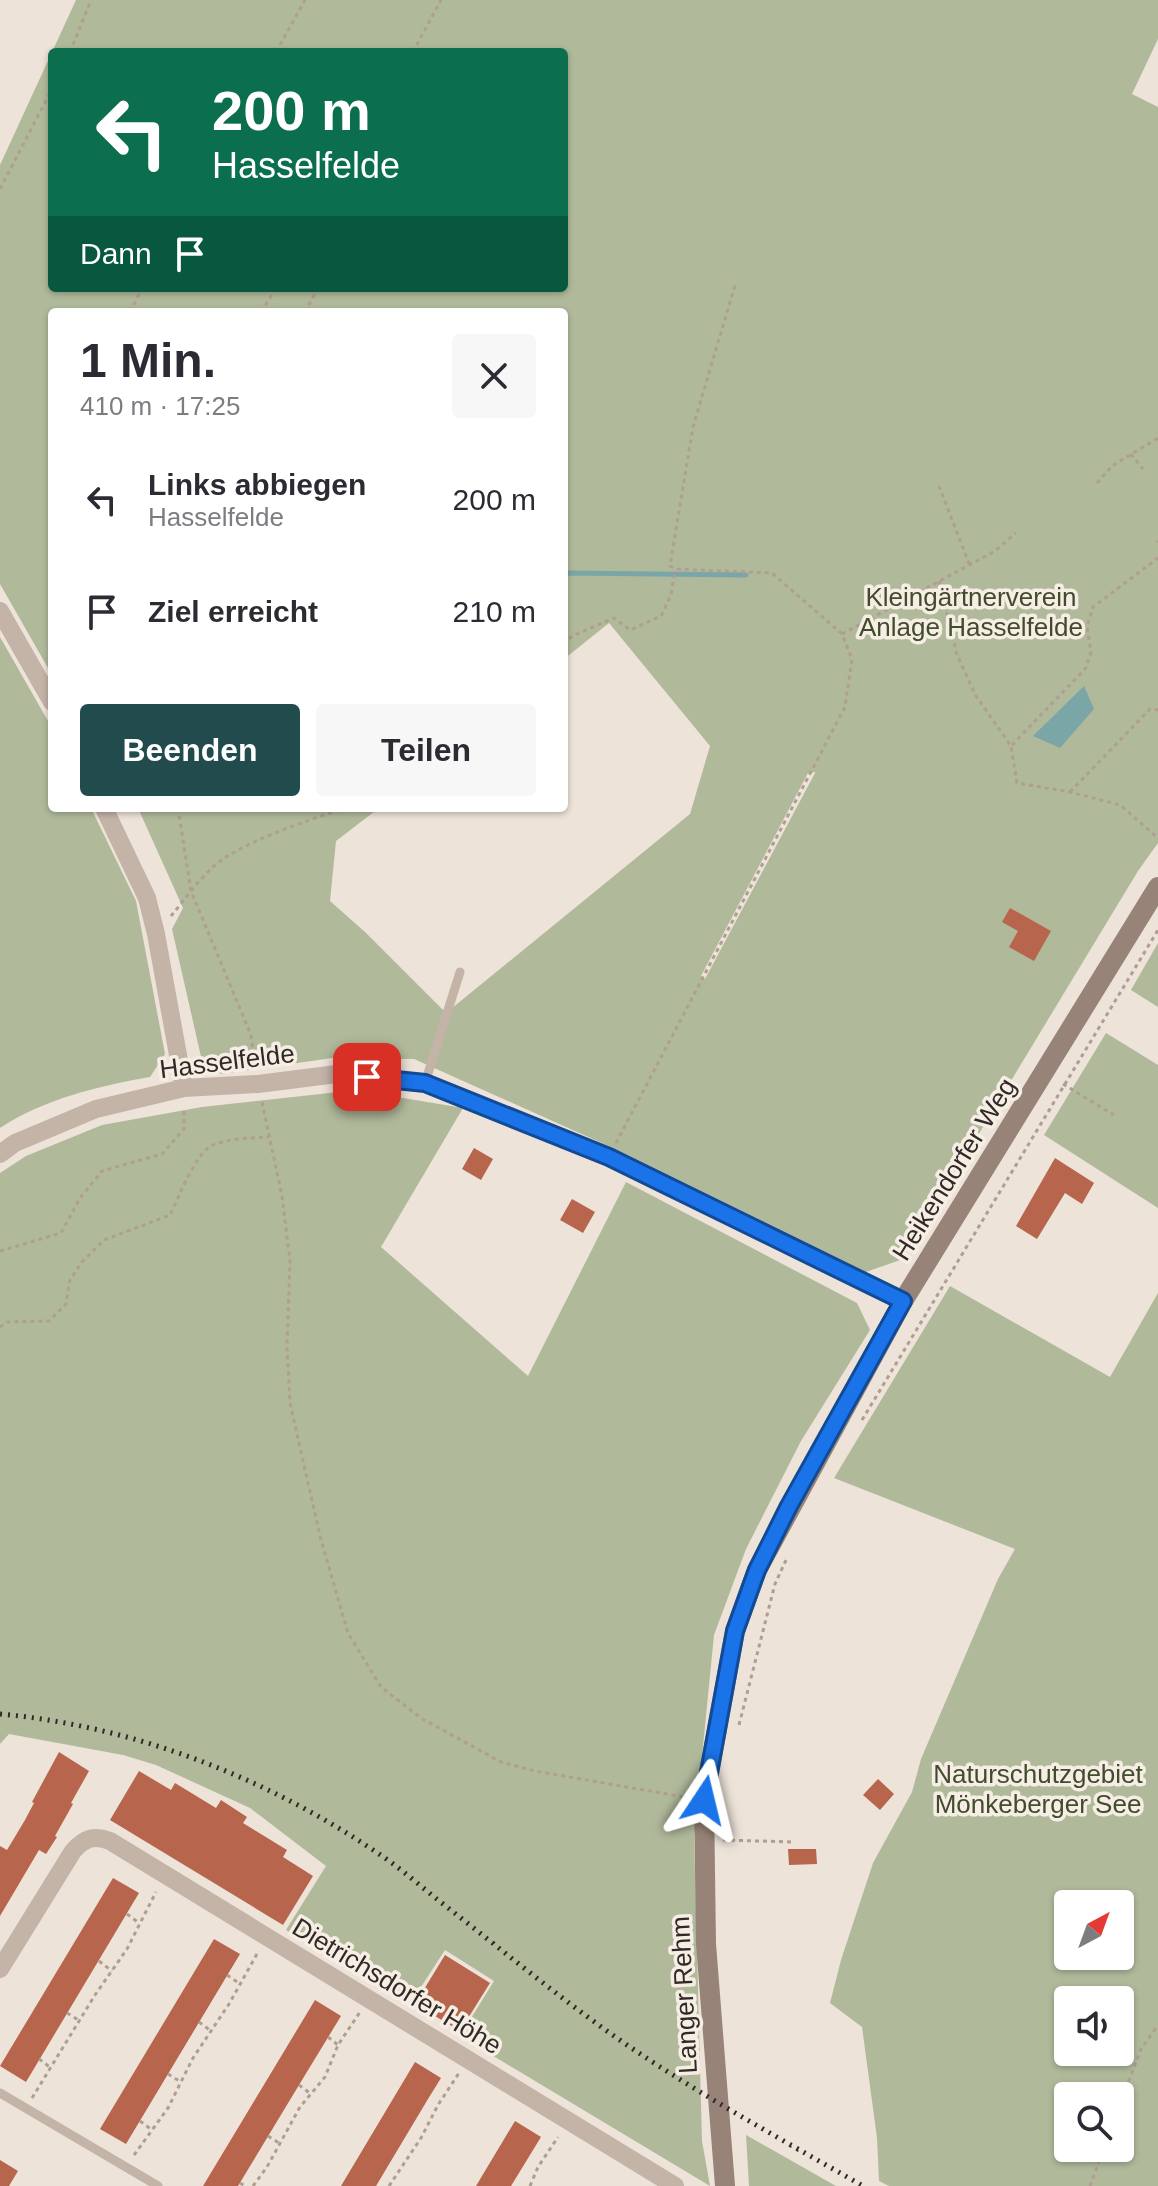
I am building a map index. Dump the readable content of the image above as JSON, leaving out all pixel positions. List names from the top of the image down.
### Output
{
  "streets": {
    "street": [
      "Hasselfelde",
      "Heikendorfer Weg",
      "Dietrichsdorfer Höhe",
      "Langer Rehm"
    ]
  },
  "crossings": [
    ["Hasselfelde", "Heikendorfer Weg"],
    ["Heikendorfer Weg", "Langer Rehm"]
  ],
  "parks": ["Kleingärtnerverein Anlage Hasselfelde", "Naturschutzgebiet Mönkeberger See"],
  "north": "top right",
  "page": {
    "turn": ["200 m", "Hasselfelde"],
    "then": "Dann",
    "heading": ["1 Min.", "410 m · 17:25"],
    "list": [
      {
        "name": "Links abbiegen",
        "note": "Hasselfelde",
        "value": "200 m"
      },
      {
        "name": "Ziel erreicht",
        "value": "210 m"
      }
    ],
    "buttons": ["Beenden", "Teilen"]
  }
}
